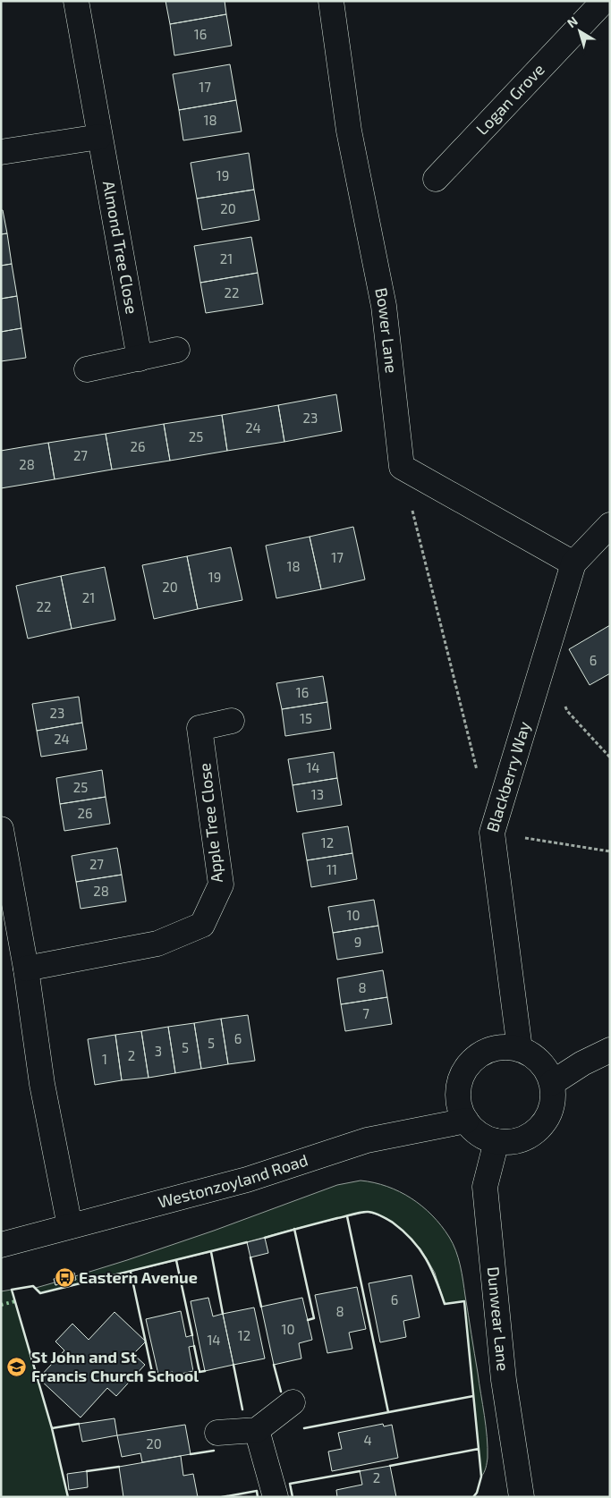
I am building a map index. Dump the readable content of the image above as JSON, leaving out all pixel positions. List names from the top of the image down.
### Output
{
  "streets": {
    "street": [
      "Logan Grove",
      "Almond Tree Close",
      "Bower Lane",
      "Blackberry Way",
      "Apple Tree Close",
      "Westonzoyland Road",
      "Dunwear Lane"
    ]
  },
  "crossings": [
    ["Blackberry Way", "Westonzoyland Road"],
    ["Blackberry Way", "Dunwear Lane"],
    ["Westonzoyland Road", "Dunwear Lane"]
  ],
  "places": {
    "bus stop": ["Eastern Avenue"],
    "school or university": ["St John and St Francis Church School"]
  },
  "house_numbers": [
    "16",
    "17",
    "18",
    "19",
    "20",
    "21",
    "22",
    "23",
    "24",
    "25",
    "26",
    "27",
    "28",
    "17",
    "18",
    "19",
    "20",
    "21",
    "22",
    "6",
    "16",
    "23",
    "15",
    "24",
    "14",
    "25",
    "13",
    "26",
    "12",
    "27",
    "11",
    "28",
    "10",
    "9",
    "8",
    "7",
    "6",
    "5",
    "5",
    "3",
    "2",
    "1",
    "6",
    "8",
    "10",
    "12",
    "14",
    "4",
    "20",
    "2"
  ],
  "north": "top left"
}
